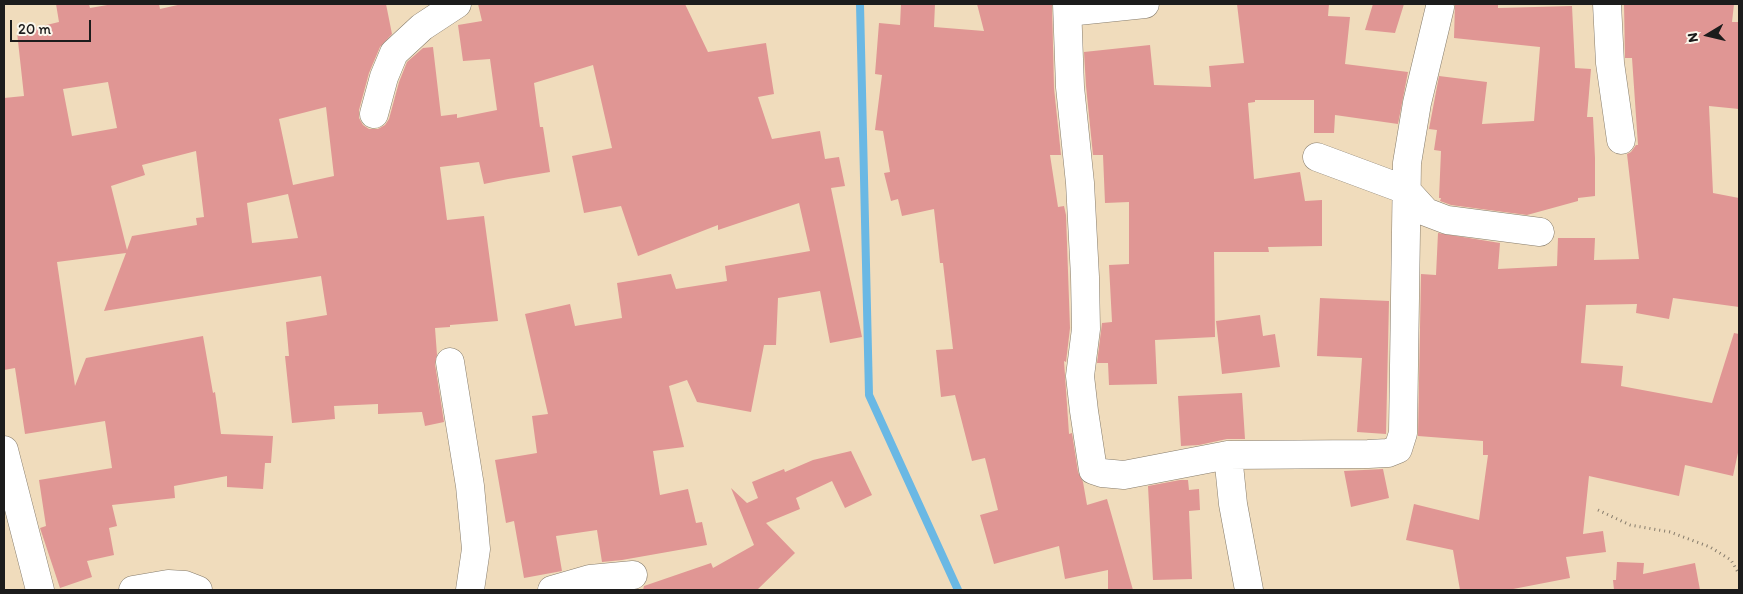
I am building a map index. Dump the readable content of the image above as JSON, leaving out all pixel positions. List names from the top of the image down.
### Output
{
  "scale_bar": "20 m",
  "north": "left"
}
